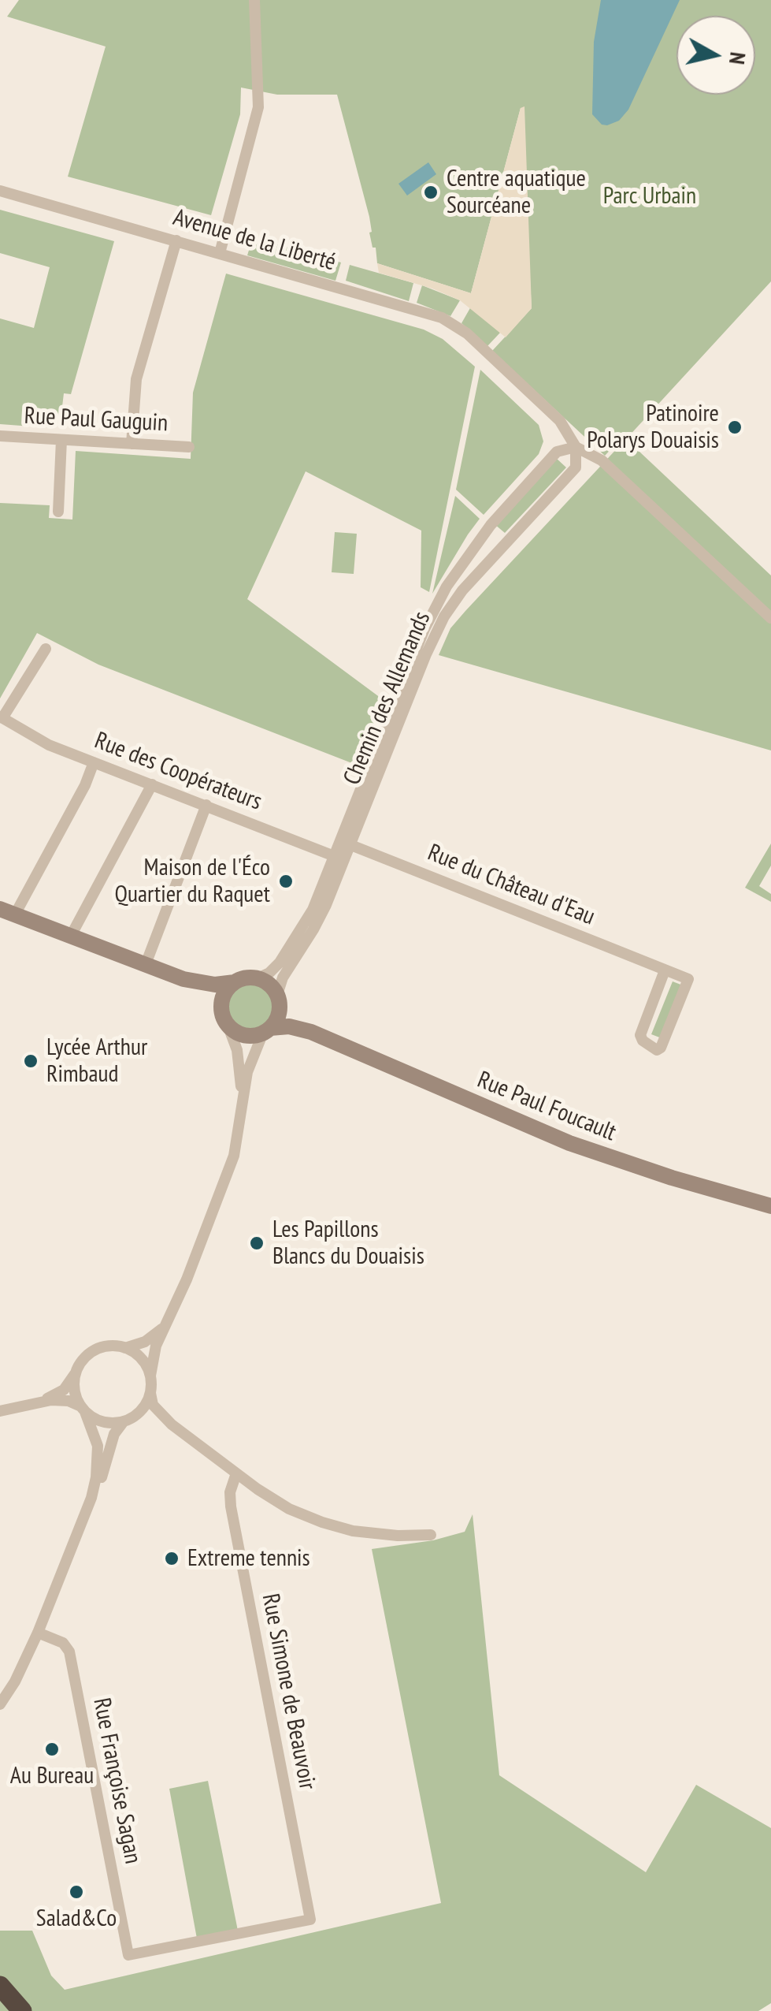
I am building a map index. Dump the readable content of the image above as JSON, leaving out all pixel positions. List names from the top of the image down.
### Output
{
  "streets": {
    "street": [
      "Avenue de la Liberté",
      "Rue Paul Gauguin",
      "Chemin des Allemands",
      "Rue des Coopérateurs",
      "Rue du Château d'Eau",
      "Rue Paul Foucault",
      "Rue Simone de Beauvoir",
      "Rue Françoise Sagan"
    ]
  },
  "crossings": [
    ["Avenue de la Liberté", "Chemin des Allemands"],
    ["Chemin des Allemands", "Rue des Coopérateurs"],
    ["Chemin des Allemands", "Rue du Château d'Eau"],
    ["Chemin des Allemands", "Rue Paul Foucault"],
    ["Rue Simone de Beauvoir", "Rue Françoise Sagan"]
  ],
  "parks": ["Parc Urbain"],
  "places": [
    "Centre aquatique Sourcéane",
    "Patinoire Polarys Douaisis",
    "Maison de l'Éco Quartier du Raquet",
    "Lycée Arthur Rimbaud",
    "Les Papillons Blancs du Douaisis",
    "Extreme tennis",
    "Au Bureau",
    "Salad&Co"
  ],
  "north": "right"
}
